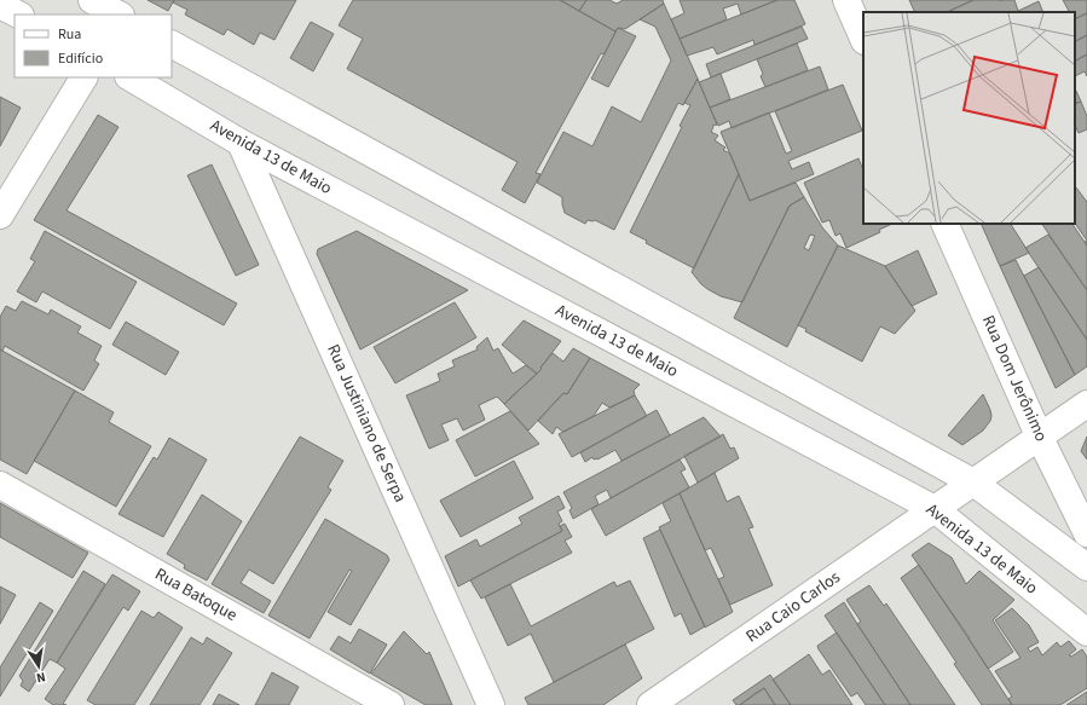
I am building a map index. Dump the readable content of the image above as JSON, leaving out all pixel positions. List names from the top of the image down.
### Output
{
  "streets": {
    "main road": [
      "Avenida 13 de Maio",
      "Rua Dom Jerônimo",
      "Rua Justiniano de Serpa",
      "Rua Batoque",
      "Rua Caio Carlos"
    ]
  },
  "crossings": [
    ["Avenida 13 de Maio", "Rua Justiniano de Serpa"],
    ["Avenida 13 de Maio", "Rua Caio Carlos"]
  ],
  "legend": ["Rua", "Edifício"],
  "north": "bottom"
}
